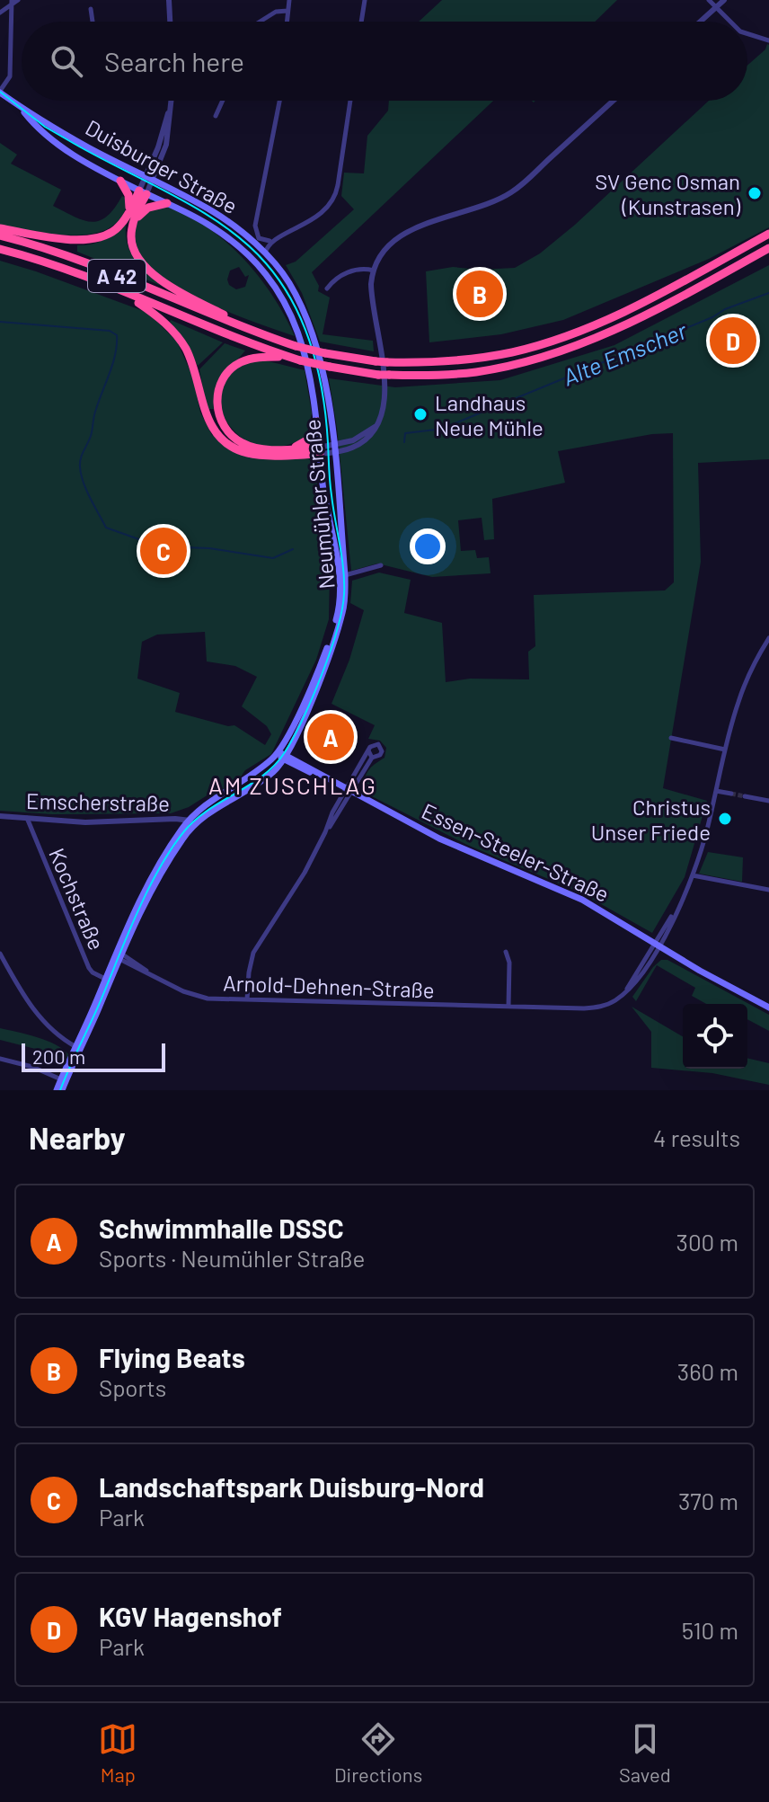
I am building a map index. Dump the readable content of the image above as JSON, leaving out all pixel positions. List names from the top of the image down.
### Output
{
  "streets": {
    "highway": ["A 42"],
    "main road": ["Duisburger Straße", "Neumühler Straße", "Essen-Steeler-Straße"],
    "street": ["Emscherstraße", "Kochstraße", "Arnold-Dehnen-Straße"]
  },
  "crossings": [
    ["Duisburger Straße", "Neumühler Straße"],
    ["Neumühler Straße", "Emscherstraße"],
    ["Neumühler Straße", "Essen-Steeler-Straße"],
    ["Neumühler Straße", "Kochstraße"],
    ["Neumühler Straße", "Arnold-Dehnen-Straße"],
    ["Emscherstraße", "Kochstraße"],
    ["Essen-Steeler-Straße", "Arnold-Dehnen-Straße"]
  ],
  "districts": ["AM ZUSCHLAG"],
  "water": ["Alte Emscher"],
  "places": ["SV Genc Osman (Kunstrasen)", "Landhaus Neue Mühle", "Christus Unser Friede"],
  "scale_bar": "200 m",
  "page": {
    "search": "Search here",
    "pins": [
      "B",
      "D",
      "C",
      "A"
    ],
    "scale": "200 m",
    "heading": ["Nearby", "4 results"],
    "list": [
      {
        "mark": "A",
        "name": "Schwimmhalle DSSC",
        "note": "Sports · Neumühler Straße",
        "value": "300 m"
      },
      {
        "mark": "B",
        "name": "Flying Beats",
        "note": "Sports",
        "value": "360 m"
      },
      {
        "mark": "C",
        "name": "Landschaftspark Duisburg-Nord",
        "note": "Park",
        "value": "370 m"
      },
      {
        "mark": "D",
        "name": "KGV Hagenshof",
        "note": "Park",
        "value": "510 m"
      }
    ],
    "nav": ["Map", "Directions", "Saved"]
  }
}
